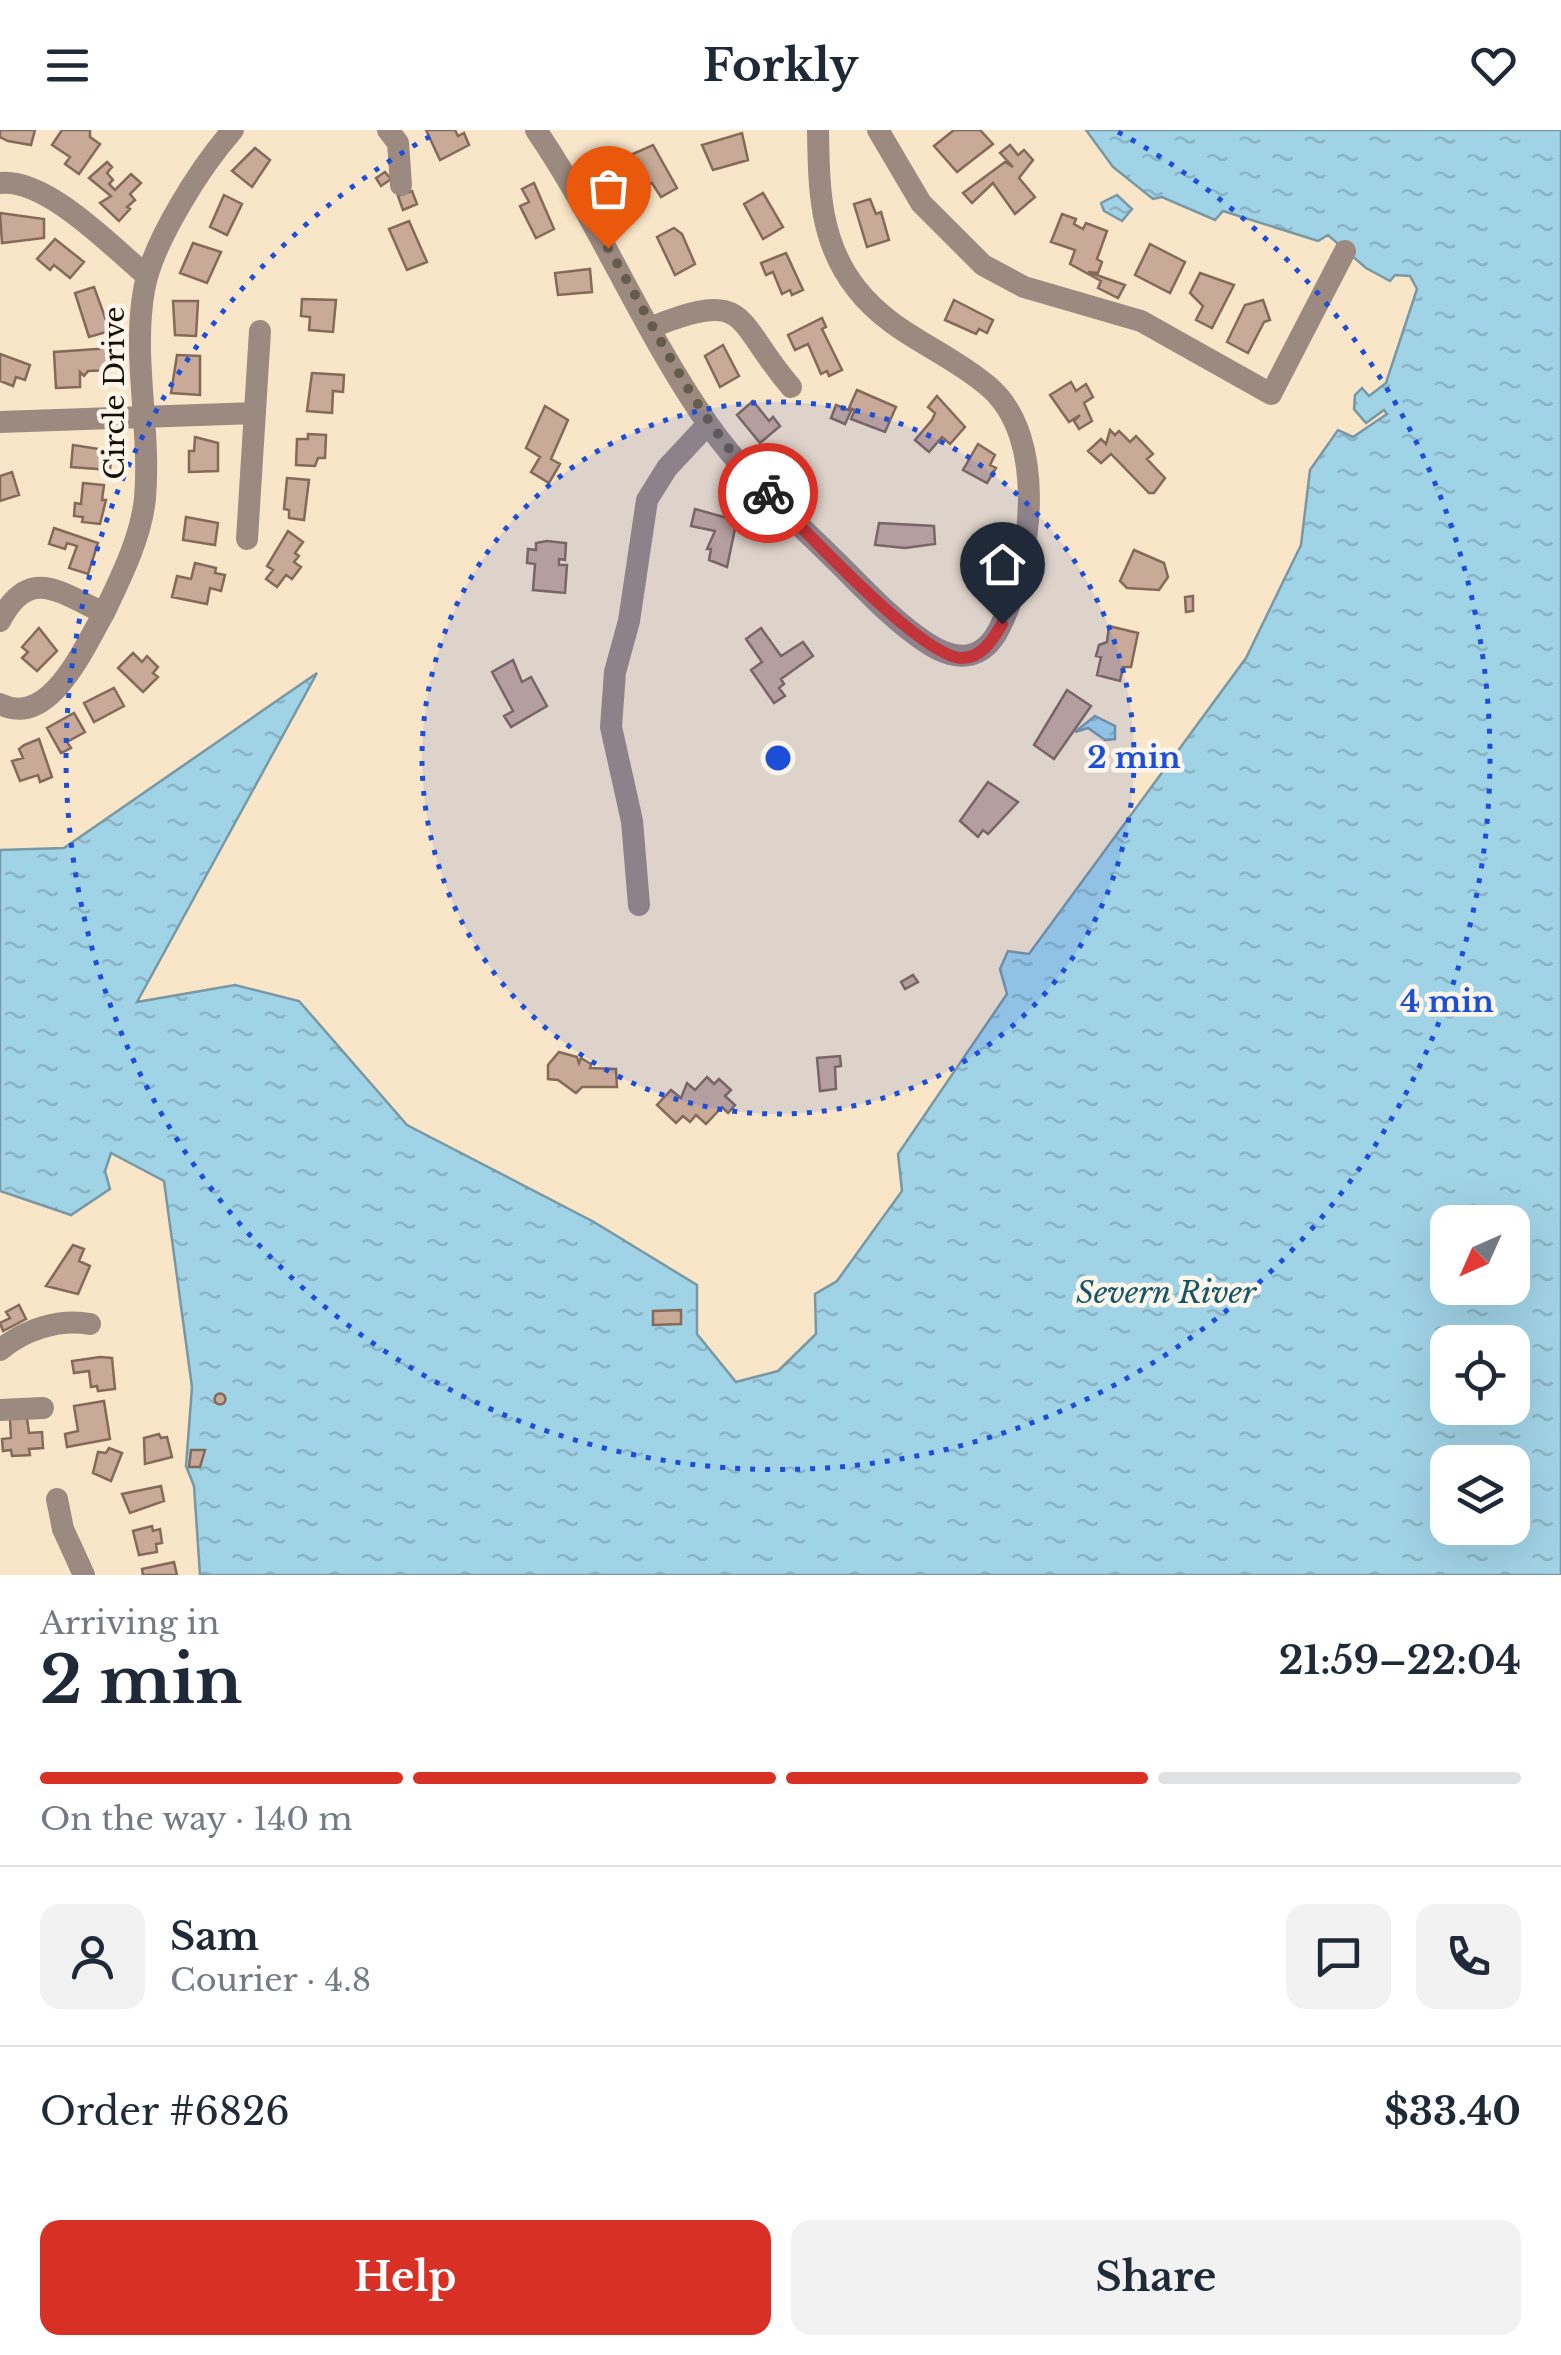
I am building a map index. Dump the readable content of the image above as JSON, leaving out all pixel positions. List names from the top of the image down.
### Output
{
  "streets": {
    "street": ["Circle Drive"]
  },
  "water": ["Severn River"],
  "north": "bottom left",
  "page": {
    "header": "Forkly",
    "heading": ["2 min", "Arriving in", "21:59–22:04"],
    "panel": [
      "Sam",
      "Courier · 4.8",
      "Order #6826",
      "$33.40"
    ],
    "bar": "On the way · 140 m",
    "buttons": ["Help", "Share"]
  },
  "rings": ["2 min", "4 min"]
}
